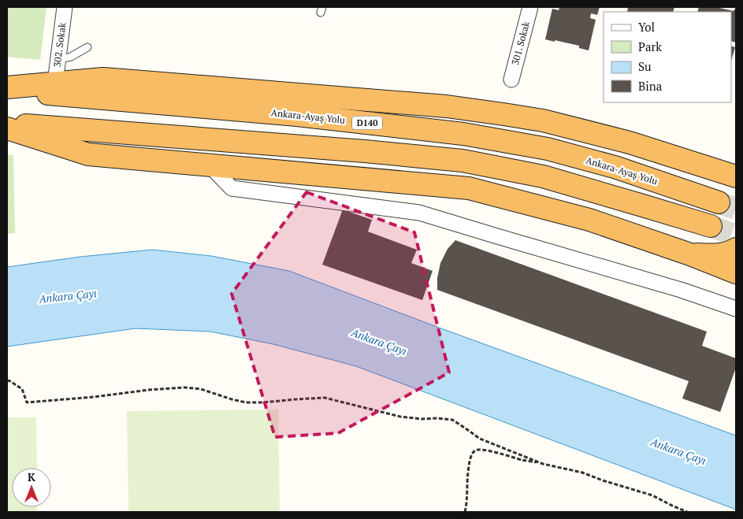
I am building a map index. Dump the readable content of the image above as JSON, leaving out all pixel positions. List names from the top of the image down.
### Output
{
  "streets": {
    "highway": ["Ankara-Ayaş Yolu", "D140"],
    "street": ["301. Sokak", "302. Sokak"]
  },
  "water": ["Ankara Çayı"],
  "legend": [
    "Yol",
    "Park",
    "Su",
    "Bina"
  ],
  "north": "top"
}
